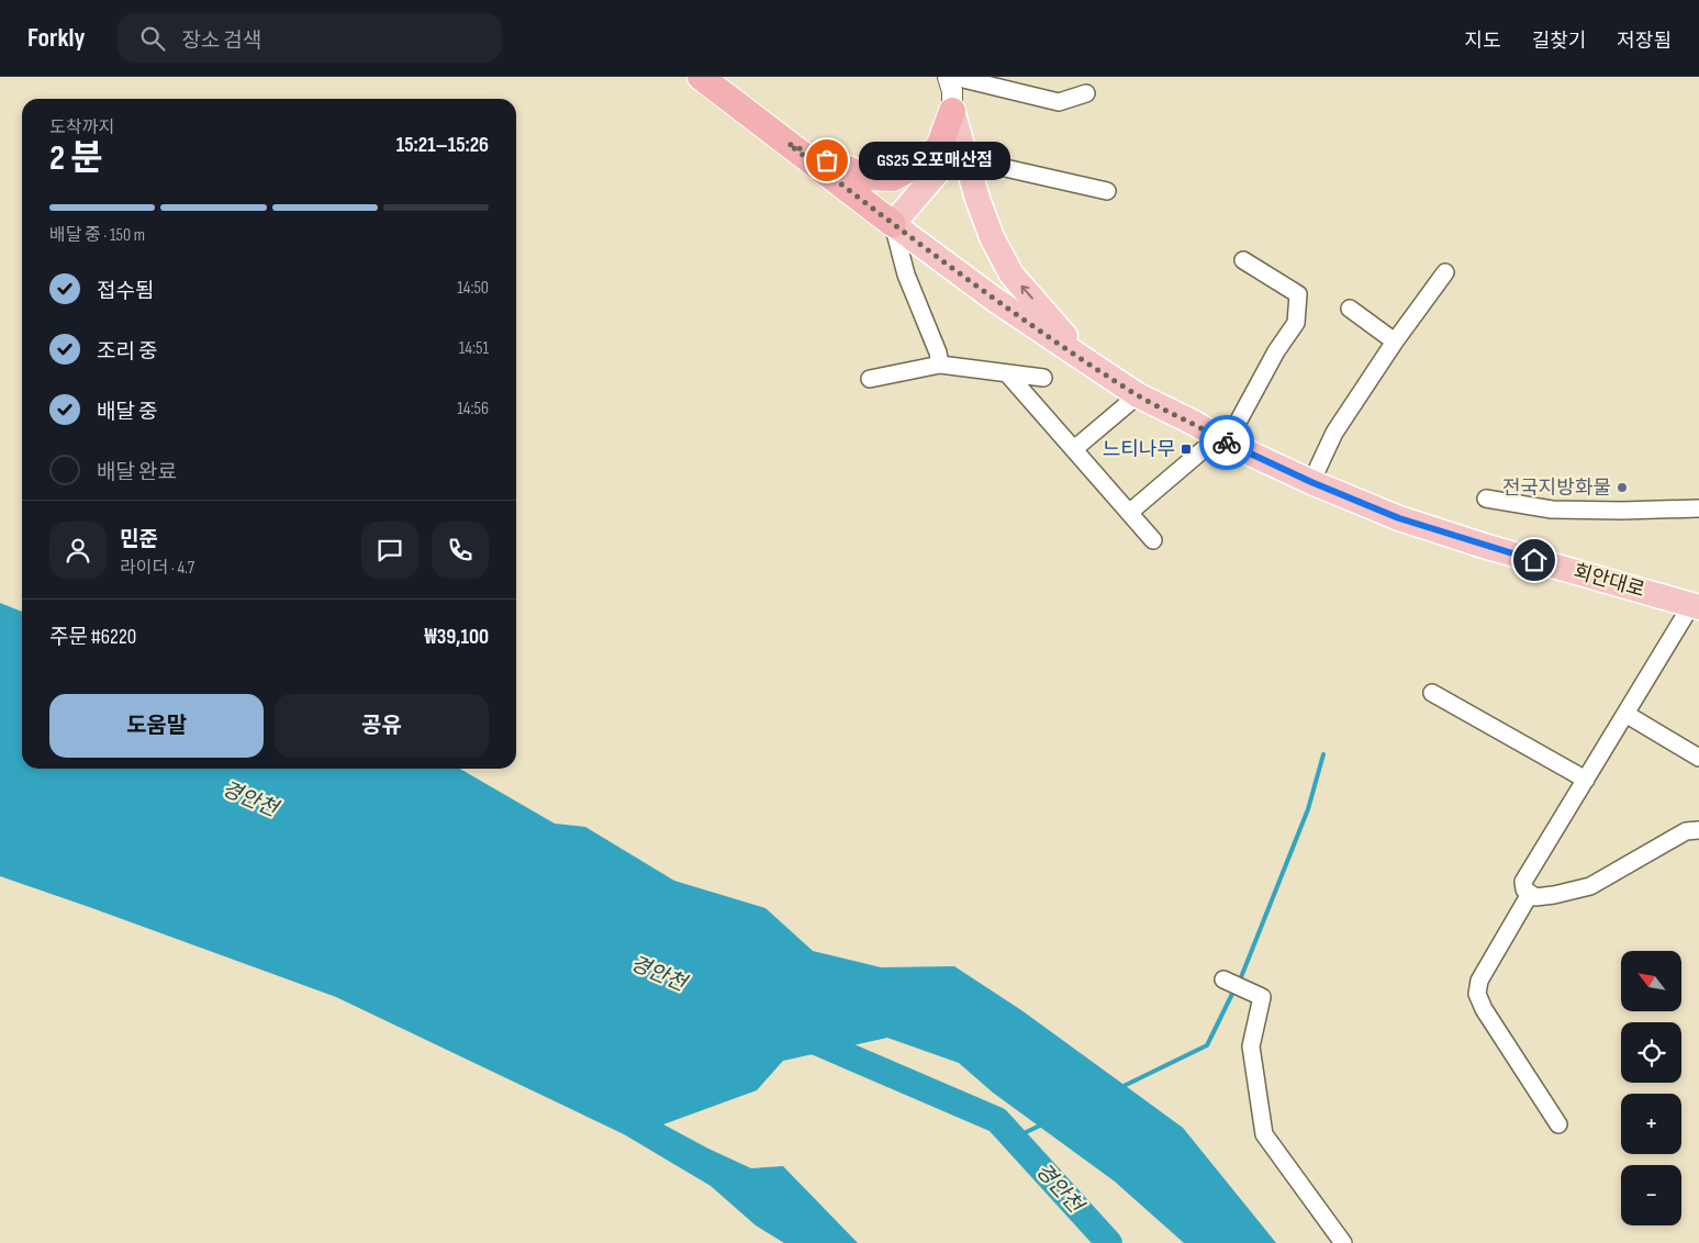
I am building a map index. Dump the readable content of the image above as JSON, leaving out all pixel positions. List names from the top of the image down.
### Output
{
  "streets": {
    "highway": ["회안대로"]
  },
  "water": ["경안천"],
  "places": {
    "other": ["GS25 오포매산점", "전국지방화물"],
    "transit": ["느티나무"]
  },
  "north": "top left",
  "page": {
    "header": "Forkly",
    "search": "장소 검색",
    "nav": ["지도", "길찾기", "저장됨"],
    "heading": ["2 분", "도착까지", "15:21–15:26"],
    "panel": [
      "민준",
      "라이더 · 4.7",
      "주문 #6220",
      "₩39,100"
    ],
    "bubble": "GS25 오포매산점",
    "bar": "배달 중 · 150 m",
    "list": [
      ["접수됨", "14:50"],
      ["조리 중", "14:51"],
      ["배달 중", "14:56"],
      "배달 완료"
    ],
    "buttons": ["도움말", "공유"],
    "map_buttons": ["+", "−"]
  }
}
